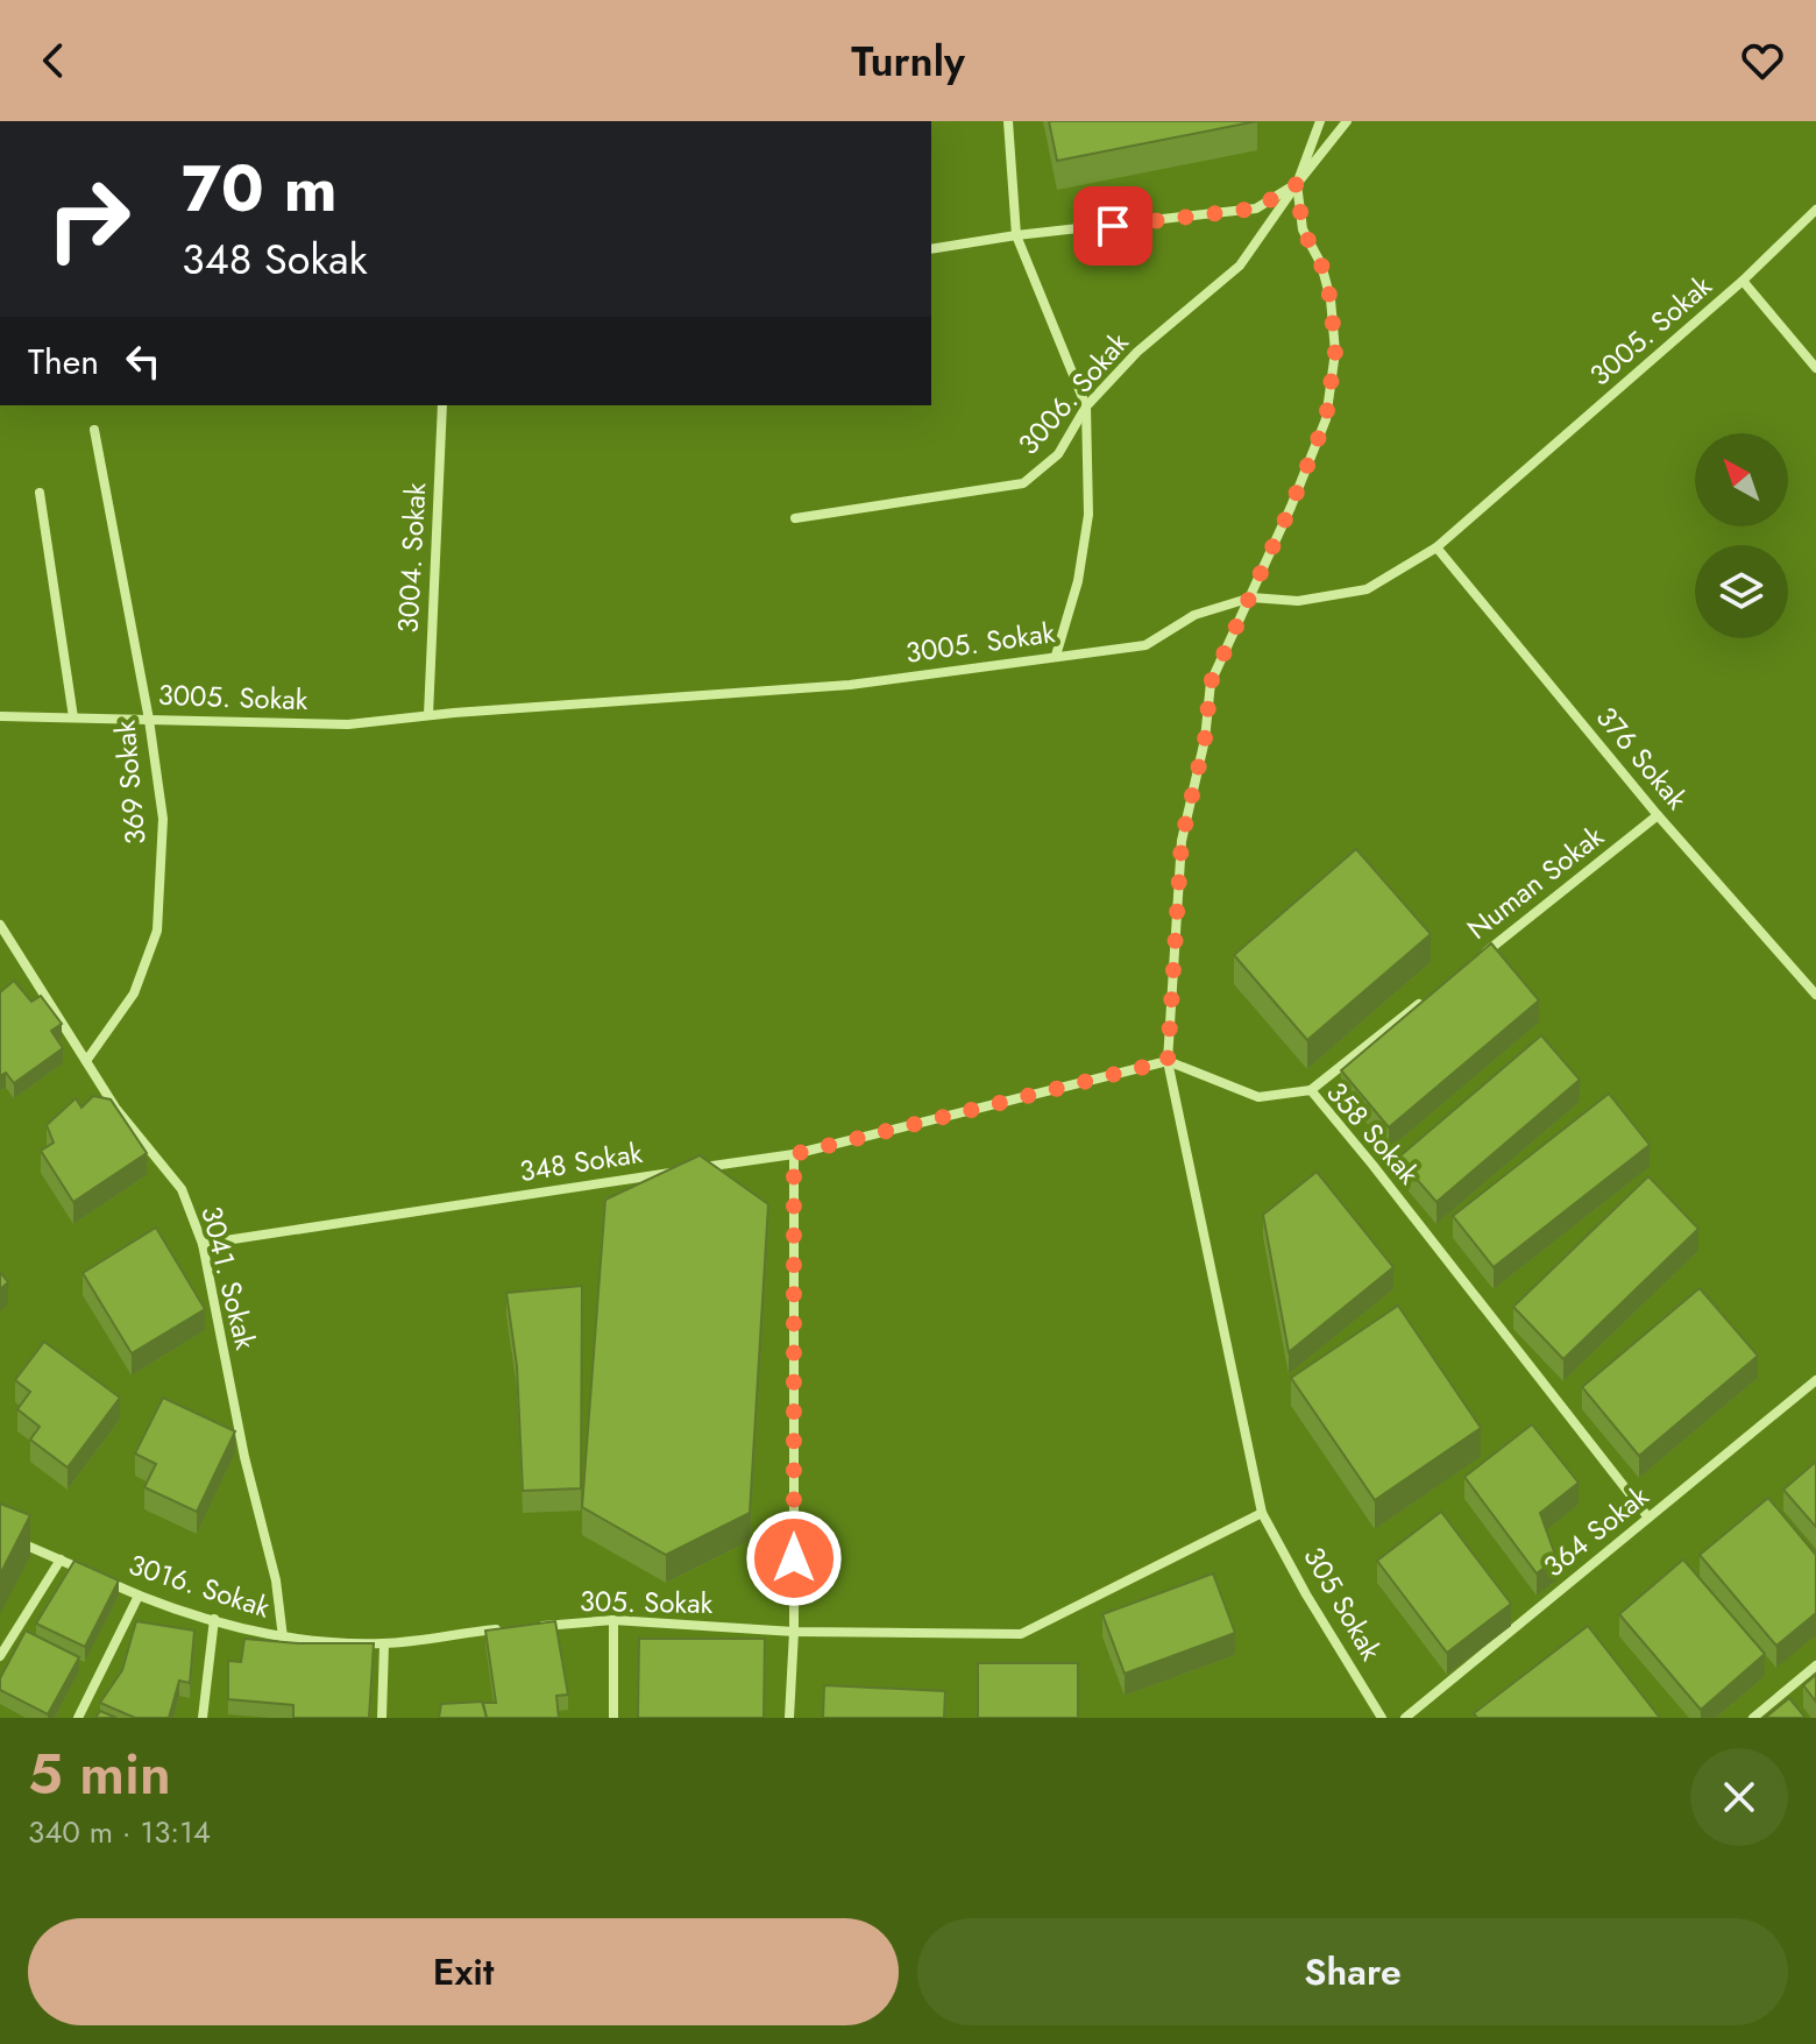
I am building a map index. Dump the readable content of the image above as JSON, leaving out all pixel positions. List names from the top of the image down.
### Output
{
  "streets": {
    "street": [
      "3005. Sokak",
      "3006. Sokak",
      "3004. Sokak",
      "376 Sokak",
      "369 Sokak",
      "Numan Sokak",
      "358 Sokak",
      "348 Sokak",
      "3041. Sokak",
      "364 Sokak",
      "3016. Sokak",
      "305. Sokak",
      "305 Sokak"
    ]
  },
  "crossings": [
    ["3005. Sokak", "3004. Sokak"],
    ["3005. Sokak", "376 Sokak"],
    ["3005. Sokak", "369 Sokak"],
    ["376 Sokak", "Numan Sokak"],
    ["369 Sokak", "3041. Sokak"],
    ["358 Sokak", "348 Sokak"],
    ["358 Sokak", "364 Sokak"],
    ["348 Sokak", "3041. Sokak"],
    ["3041. Sokak", "3016. Sokak"],
    ["305. Sokak", "305 Sokak"]
  ],
  "north": "top left",
  "page": {
    "header": "Turnly",
    "turn": ["70 m", "348 Sokak"],
    "then": "Then",
    "heading": ["5 min", "340 m · 13:14"],
    "buttons": ["Exit", "Share"]
  }
}
